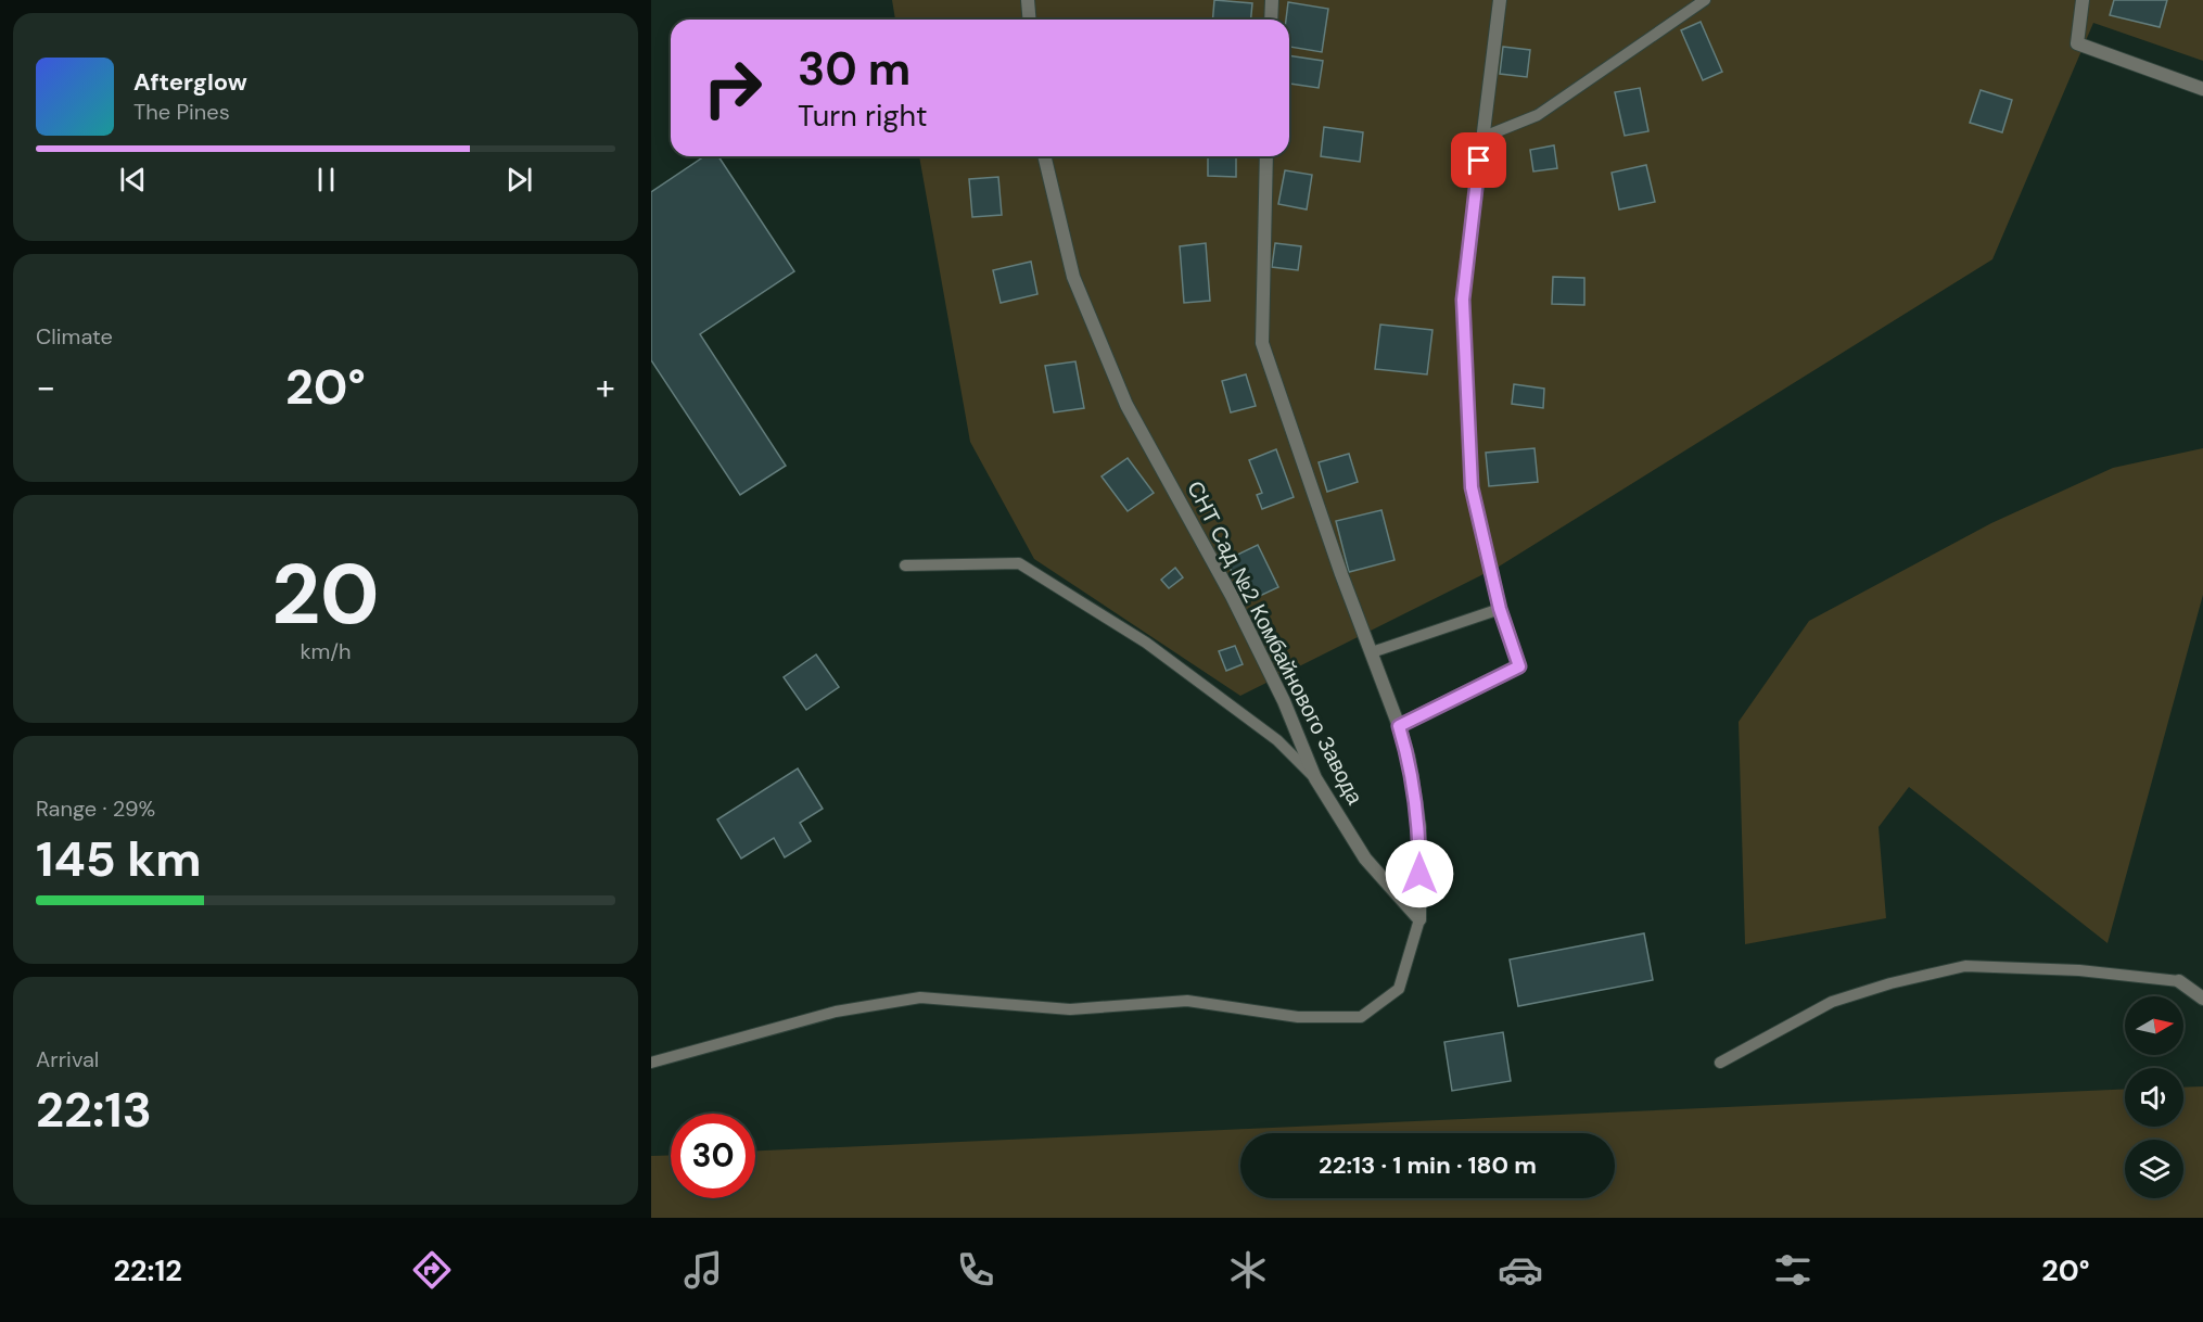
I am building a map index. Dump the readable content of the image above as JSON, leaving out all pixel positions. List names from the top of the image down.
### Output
{
  "streets": {
    "street": ["СНТ Сад №2 Комбайнового Завода"]
  },
  "north": "right",
  "page": {
    "turn": ["30 m", "Turn right"],
    "song": ["Afterglow", "The Pines"],
    "tile": [
      "Climate",
      ["20", "km/h"],
      ["Range · 29%", "145 km"],
      ["Arrival", "22:13"]
    ],
    "heat": ["−", "20°", "+"],
    "limit": "30",
    "trip": "22:13 · 1 min · 180 m",
    "tabs": ["22:12", "20°"]
  }
}
